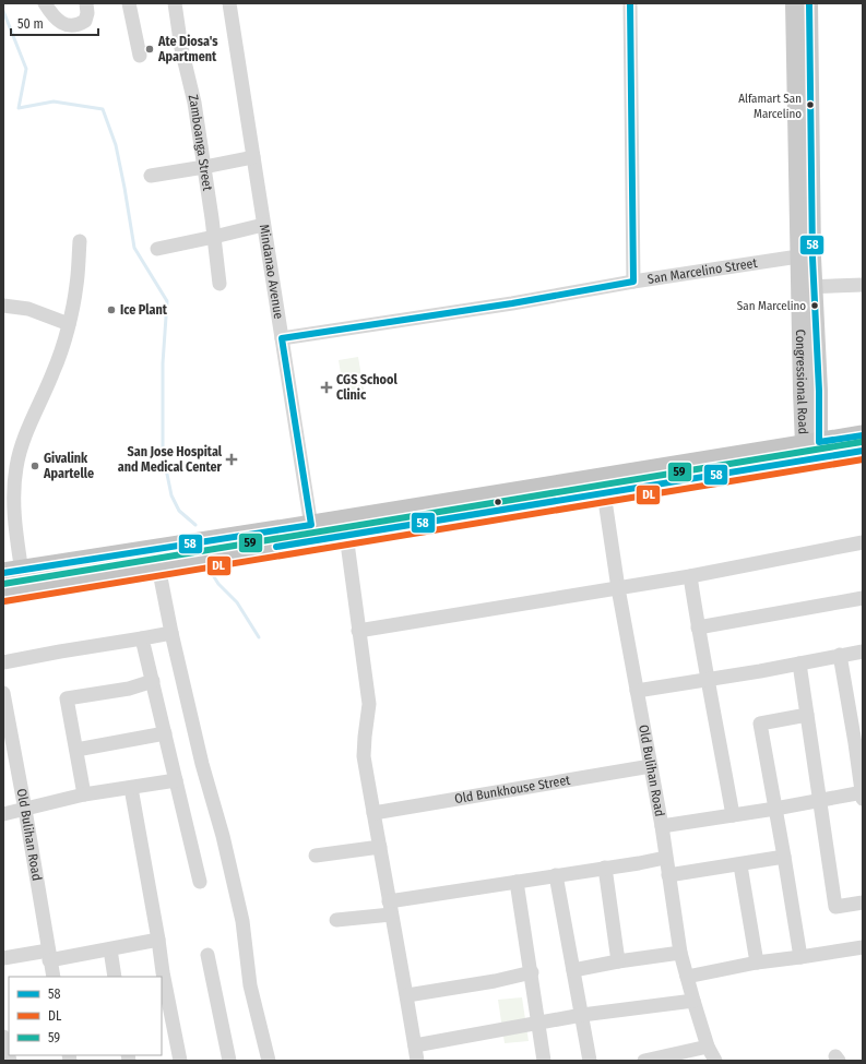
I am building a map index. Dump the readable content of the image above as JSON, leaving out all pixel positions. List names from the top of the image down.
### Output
{
  "streets": {
    "main road": ["Congressional Road"],
    "street": [
      "Zamboanga Street",
      "Mindanao Avenue",
      "San Marcelino Street",
      "Old Bulihan Road",
      "Old Bunkhouse Street"
    ]
  },
  "crossings": [
    ["Mindanao Avenue", "San Marcelino Street"],
    ["San Marcelino Street", "Congressional Road"],
    ["Old Bulihan Road", "Old Bunkhouse Street"]
  ],
  "places": {
    "other": [
      "Ate Diosa's Apartment",
      "Alfamart San Marcelino",
      "San Marcelino",
      "Ice Plant",
      "Givalink Apartelle"
    ],
    "health": ["CGS School Clinic", "San Jose Hospital and Medical Center"]
  },
  "lines": ["transit line 58", "transit line 59", "transit line DL"],
  "legend": ["58", "DL", "59"],
  "scale_bar": "50 m"
}
